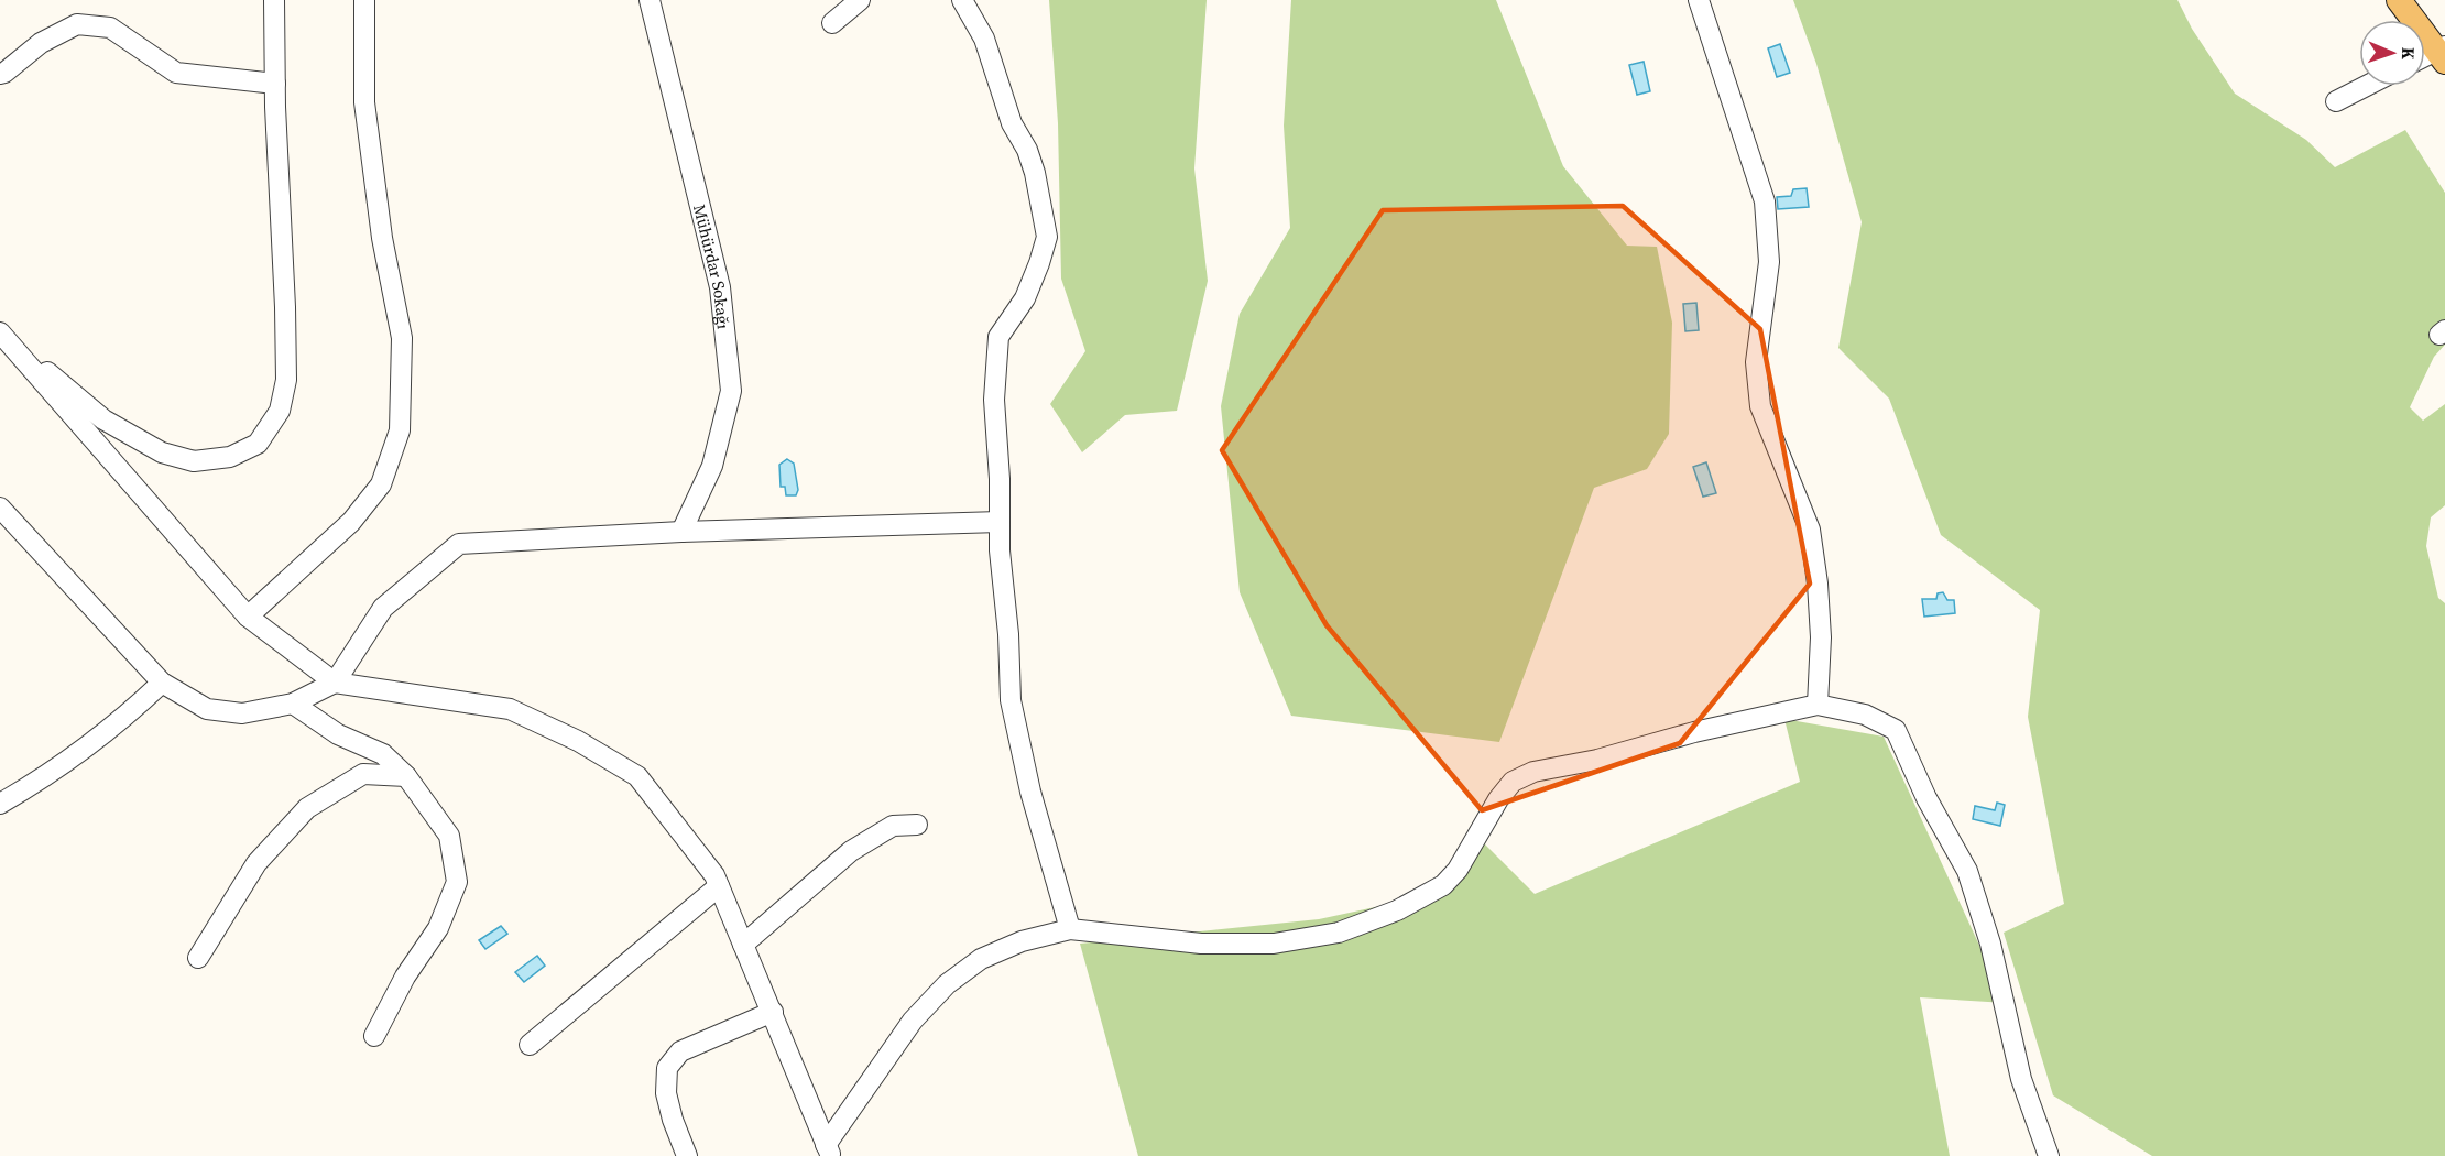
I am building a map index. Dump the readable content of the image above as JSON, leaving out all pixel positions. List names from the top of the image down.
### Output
{
  "streets": {
    "street": ["Mühürdar Sokağı"]
  },
  "north": "right"
}
